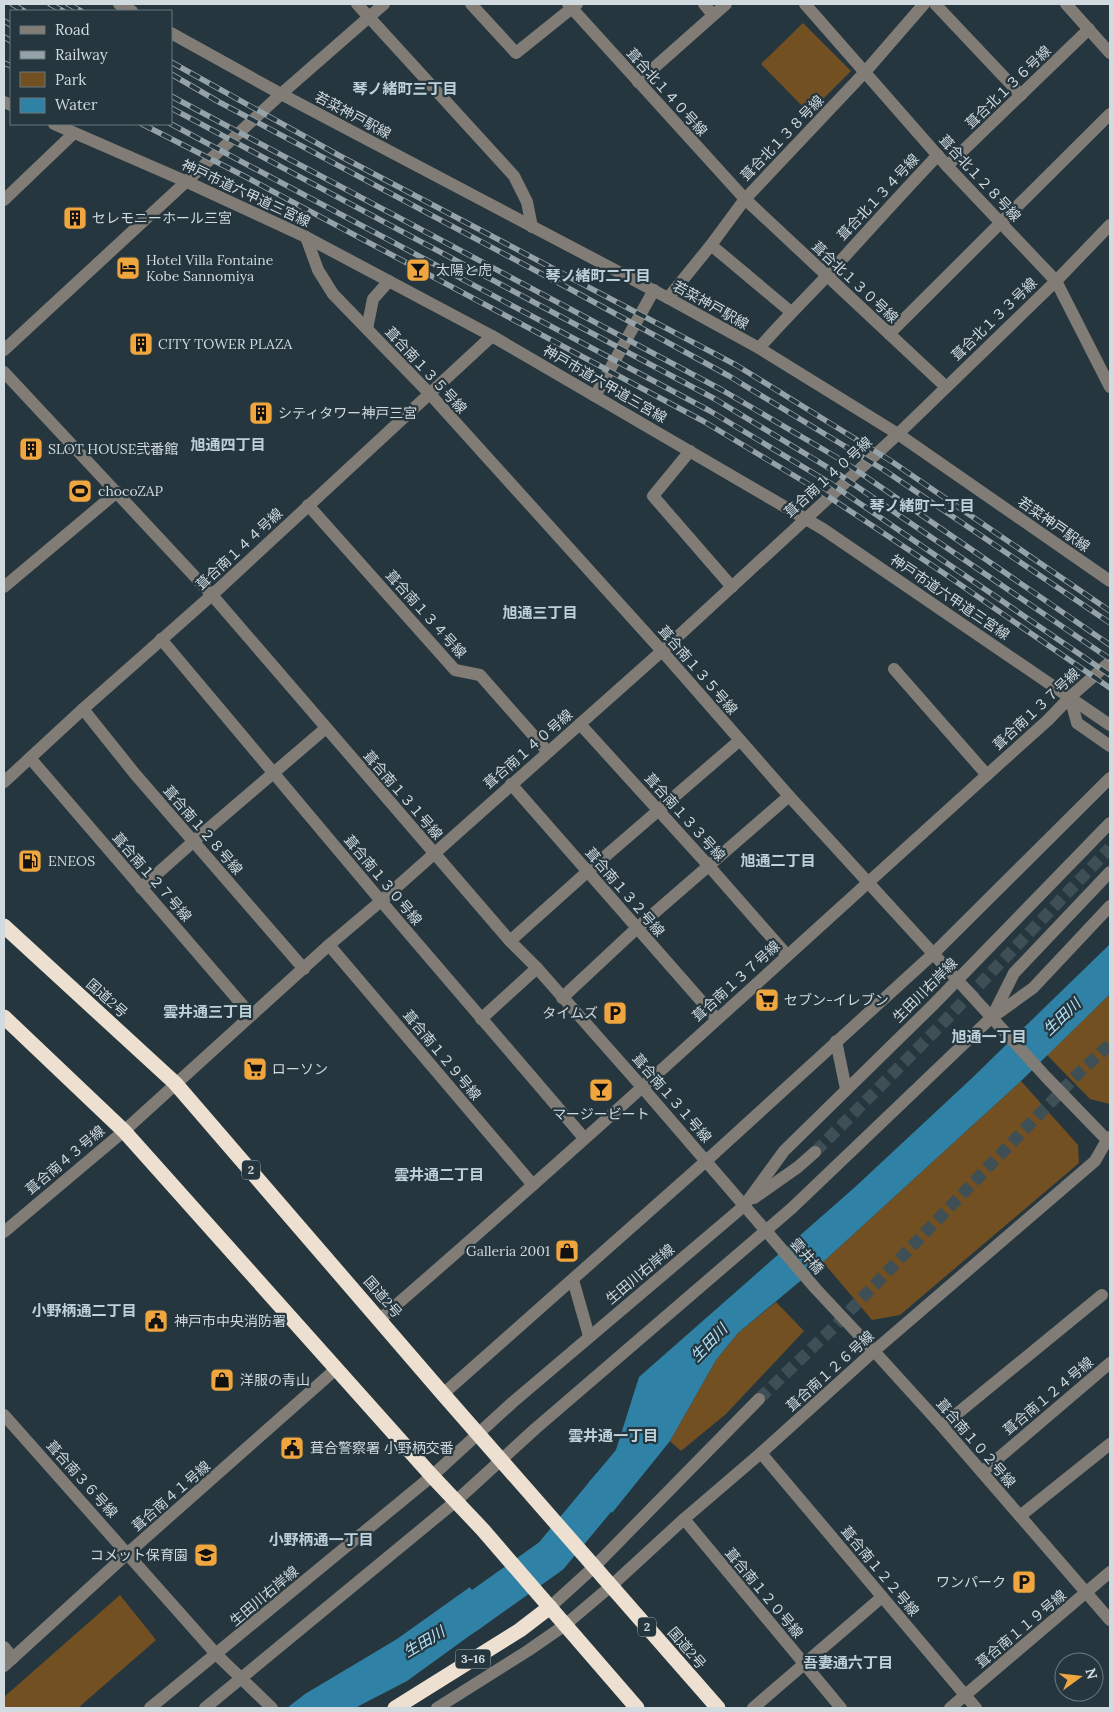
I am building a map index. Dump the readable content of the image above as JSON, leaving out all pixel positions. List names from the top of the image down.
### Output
{
  "streets": {
    "highway": ["国道2号", "2", "3-16"],
    "street": [
      "葺合北１３６号線",
      "葺合北１４０号線",
      "若菜神戸駅線",
      "葺合北１３８号線",
      "葺合北１２８号線",
      "神戸市道六甲道三宮線",
      "葺合北１３４号線",
      "葺合北１３０号線",
      "葺合北１３３号線",
      "葺合南１３５号線",
      "葺合南１４０号線",
      "葺合南１４４号線",
      "葺合南１３４号線",
      "葺合南１３７号線",
      "葺合南１３１号線",
      "葺合南１３３号線",
      "葺合南１２８号線",
      "葺合南１２７号線",
      "葺合南１３０号線",
      "葺合南１３２号線",
      "生田川右岸線",
      "葺合南１２９号線",
      "葺合南４３号線",
      "雲井橋",
      "葺合南１２６号線",
      "葺合南１２４号線",
      "葺合南１０２号線",
      "葺合南３６号線",
      "葺合南４１号線",
      "葺合南１２２号線",
      "葺合南１２０号線",
      "葺合南１１９号線"
    ]
  },
  "crossings": [
    ["葺合北１３６号線", "葺合北１２８号線"],
    ["葺合北１４０号線", "葺合北１３８号線"],
    ["葺合北１４０号線", "葺合北１３０号線"],
    ["若菜神戸駅線", "葺合北１３８号線"],
    ["若菜神戸駅線", "葺合北１３４号線"],
    ["若菜神戸駅線", "葺合北１３３号線"],
    ["若菜神戸駅線", "葺合南１４０号線"],
    ["葺合北１３８号線", "葺合北１２８号線"],
    ["葺合北１３８号線", "葺合北１３０号線"],
    ["葺合北１２８号線", "葺合北１３４号線"],
    ["葺合北１２８号線", "葺合北１３３号線"],
    ["神戸市道六甲道三宮線", "葺合南１３５号線"],
    ["神戸市道六甲道三宮線", "葺合南１４０号線"],
    ["神戸市道六甲道三宮線", "葺合南１４４号線"],
    ["神戸市道六甲道三宮線", "葺合南１３７号線"],
    ["葺合北１３４号線", "葺合北１３０号線"],
    ["葺合北１３０号線", "葺合北１３３号線"],
    ["葺合北１３３号線", "葺合南１４０号線"],
    ["葺合南１３５号線", "葺合南１４０号線"],
    ["葺合南１３５号線", "葺合南１４４号線"],
    ["葺合南１３５号線", "葺合南１３７号線"],
    ["葺合南１３５号線", "生田川右岸線"],
    ["葺合南１３５号線", "葺合南１２６号線"],
    ["葺合南１４０号線", "葺合南１３４号線"],
    ["葺合南１４０号線", "葺合南１３１号線"],
    ["葺合南１４０号線", "葺合南１３３号線"],
    ["葺合南１４０号線", "葺合南１２８号線"],
    ["葺合南１４０号線", "葺合南１２７号線"],
    ["葺合南１４０号線", "葺合南１３０号線"],
    ["葺合南１４０号線", "葺合南１３２号線"],
    ["葺合南１４０号線", "国道2号"],
    ["葺合南１４０号線", "葺合南１２９号線"],
    ["葺合南１４０号線", "葺合南４３号線"],
    ["葺合南１４４号線", "葺合南１３４号線"],
    ["葺合南１４４号線", "葺合南１３１号線"],
    ["葺合南１４４号線", "葺合南１２８号線"],
    ["葺合南１４４号線", "葺合南１２７号線"],
    ["葺合南１４４号線", "葺合南１３０号線"],
    ["葺合南１３７号線", "葺合南１３１号線"],
    ["葺合南１３７号線", "葺合南１３３号線"],
    ["葺合南１３７号線", "葺合南１３０号線"],
    ["葺合南１３７号線", "葺合南１３２号線"],
    ["葺合南１３７号線", "国道2号"],
    ["葺合南１３７号線", "葺合南１２９号線"],
    ["葺合南１３１号線", "生田川右岸線"],
    ["葺合南１３１号線", "雲井橋"],
    ["生田川右岸線", "国道2号"],
    ["生田川右岸線", "葺合南３６号線"],
    ["国道2号", "葺合南４３号線"],
    ["国道2号", "葺合南１２６号線"],
    ["雲井橋", "葺合南１０２号線"],
    ["葺合南１２６号線", "葺合南１０２号線"],
    ["葺合南１２６号線", "葺合南１２２号線"],
    ["葺合南１２６号線", "葺合南１２０号線"],
    ["葺合南１２４号線", "葺合南１０２号線"],
    ["葺合南１０２号線", "葺合南１１９号線"],
    ["葺合南３６号線", "葺合南４１号線"],
    ["葺合南１２２号線", "葺合南１１９号線"]
  ],
  "districts": [
    "琴ノ緒町三丁目",
    "琴ノ緒町二丁目",
    "旭通四丁目",
    "琴ノ緒町一丁目",
    "旭通三丁目",
    "旭通二丁目",
    "雲井通三丁目",
    "旭通一丁目",
    "雲井通二丁目",
    "小野柄通二丁目",
    "雲井通一丁目",
    "小野柄通一丁目",
    "吾妻通六丁目"
  ],
  "water": ["生田川"],
  "places": {
    "building": [
      "セレモニーホール三宮",
      "CITY TOWER PLAZA",
      "シティタワー神戸三宮",
      "SLOT HOUSE弐番館"
    ],
    "hotel": ["Hotel Villa Fontaine Kobe Sannomiya"],
    "bar": ["太陽と虎", "マージービート"],
    "sports": ["chocoZAP"],
    "fuel station": ["ENEOS"],
    "supermarket": ["セブン-イレブン", "ローソン"],
    "parking": ["タイムズ", "ワンパーク"],
    "shop": ["Galleria 2001", "洋服の青山"],
    "public building": ["神戸市中央消防署", "葺合警察署 小野柄交番"],
    "school or university": ["コメット保育園"]
  },
  "legend": [
    "Road",
    "Railway",
    "Park",
    "Water"
  ],
  "north": "right"
}
